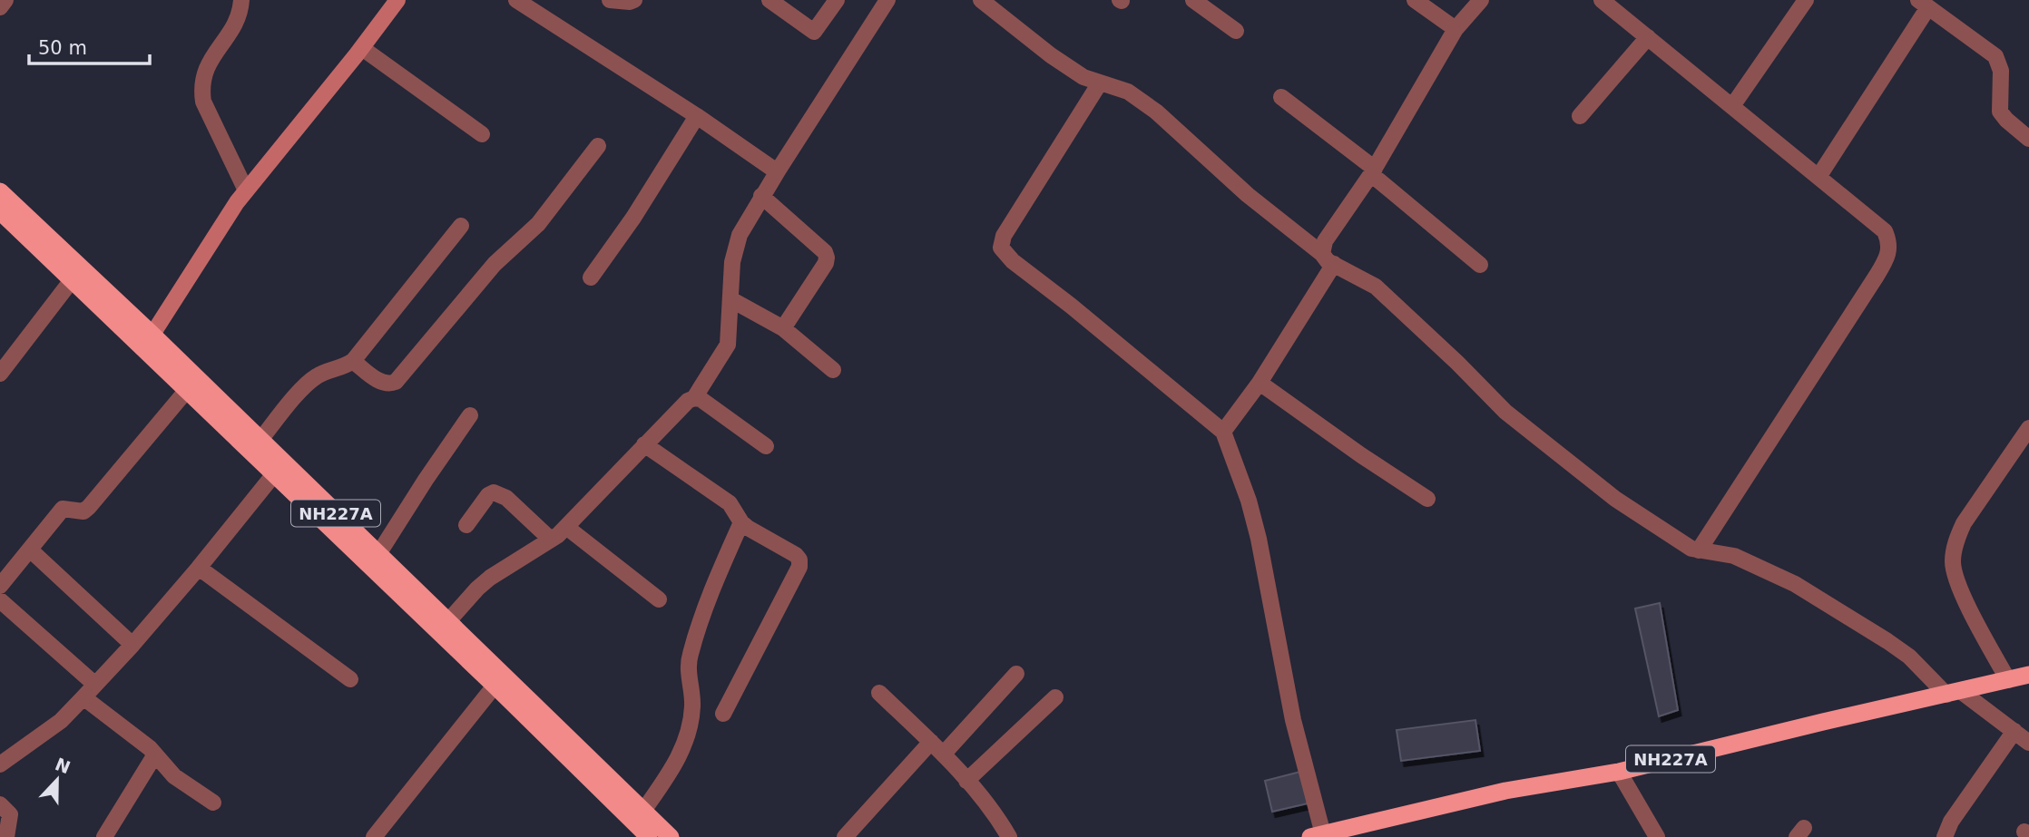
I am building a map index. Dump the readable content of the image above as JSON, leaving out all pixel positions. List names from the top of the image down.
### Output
{
  "streets": {
    "highway": ["NH227A"]
  },
  "scale_bar": "50 m",
  "north": "top"
}
